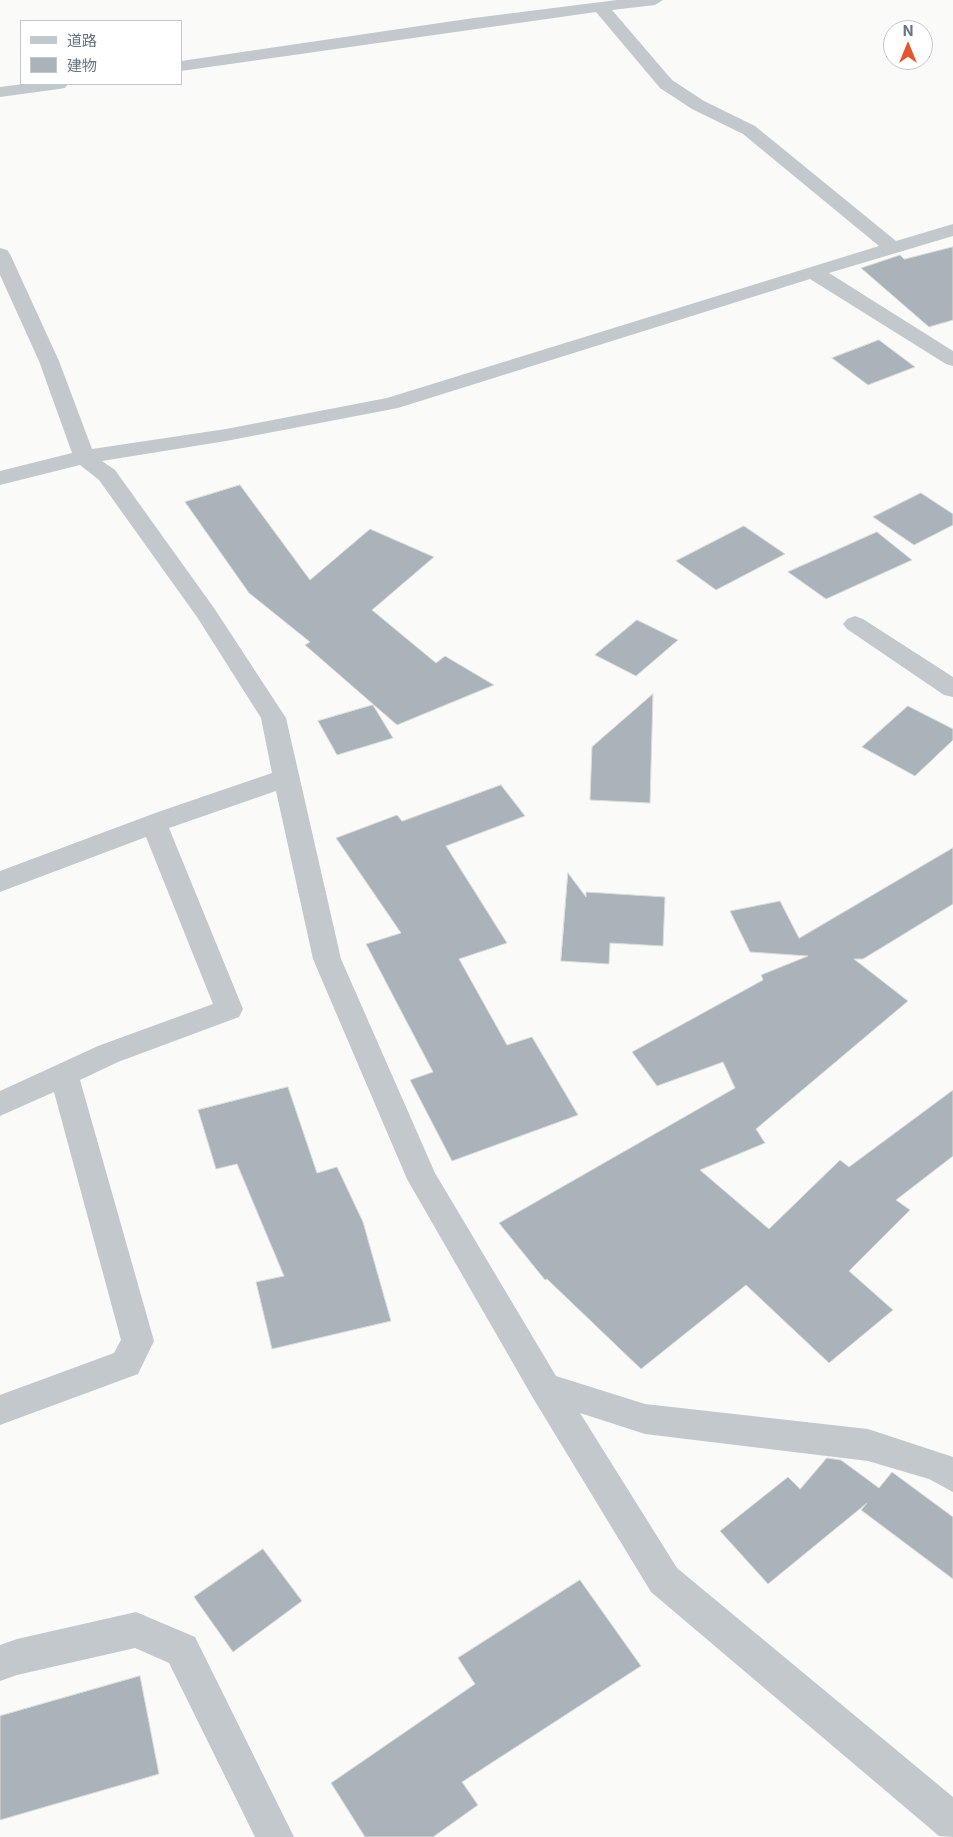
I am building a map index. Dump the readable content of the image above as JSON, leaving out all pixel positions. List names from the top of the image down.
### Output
{
  "legend": ["道路", "建物"],
  "north": "top"
}
